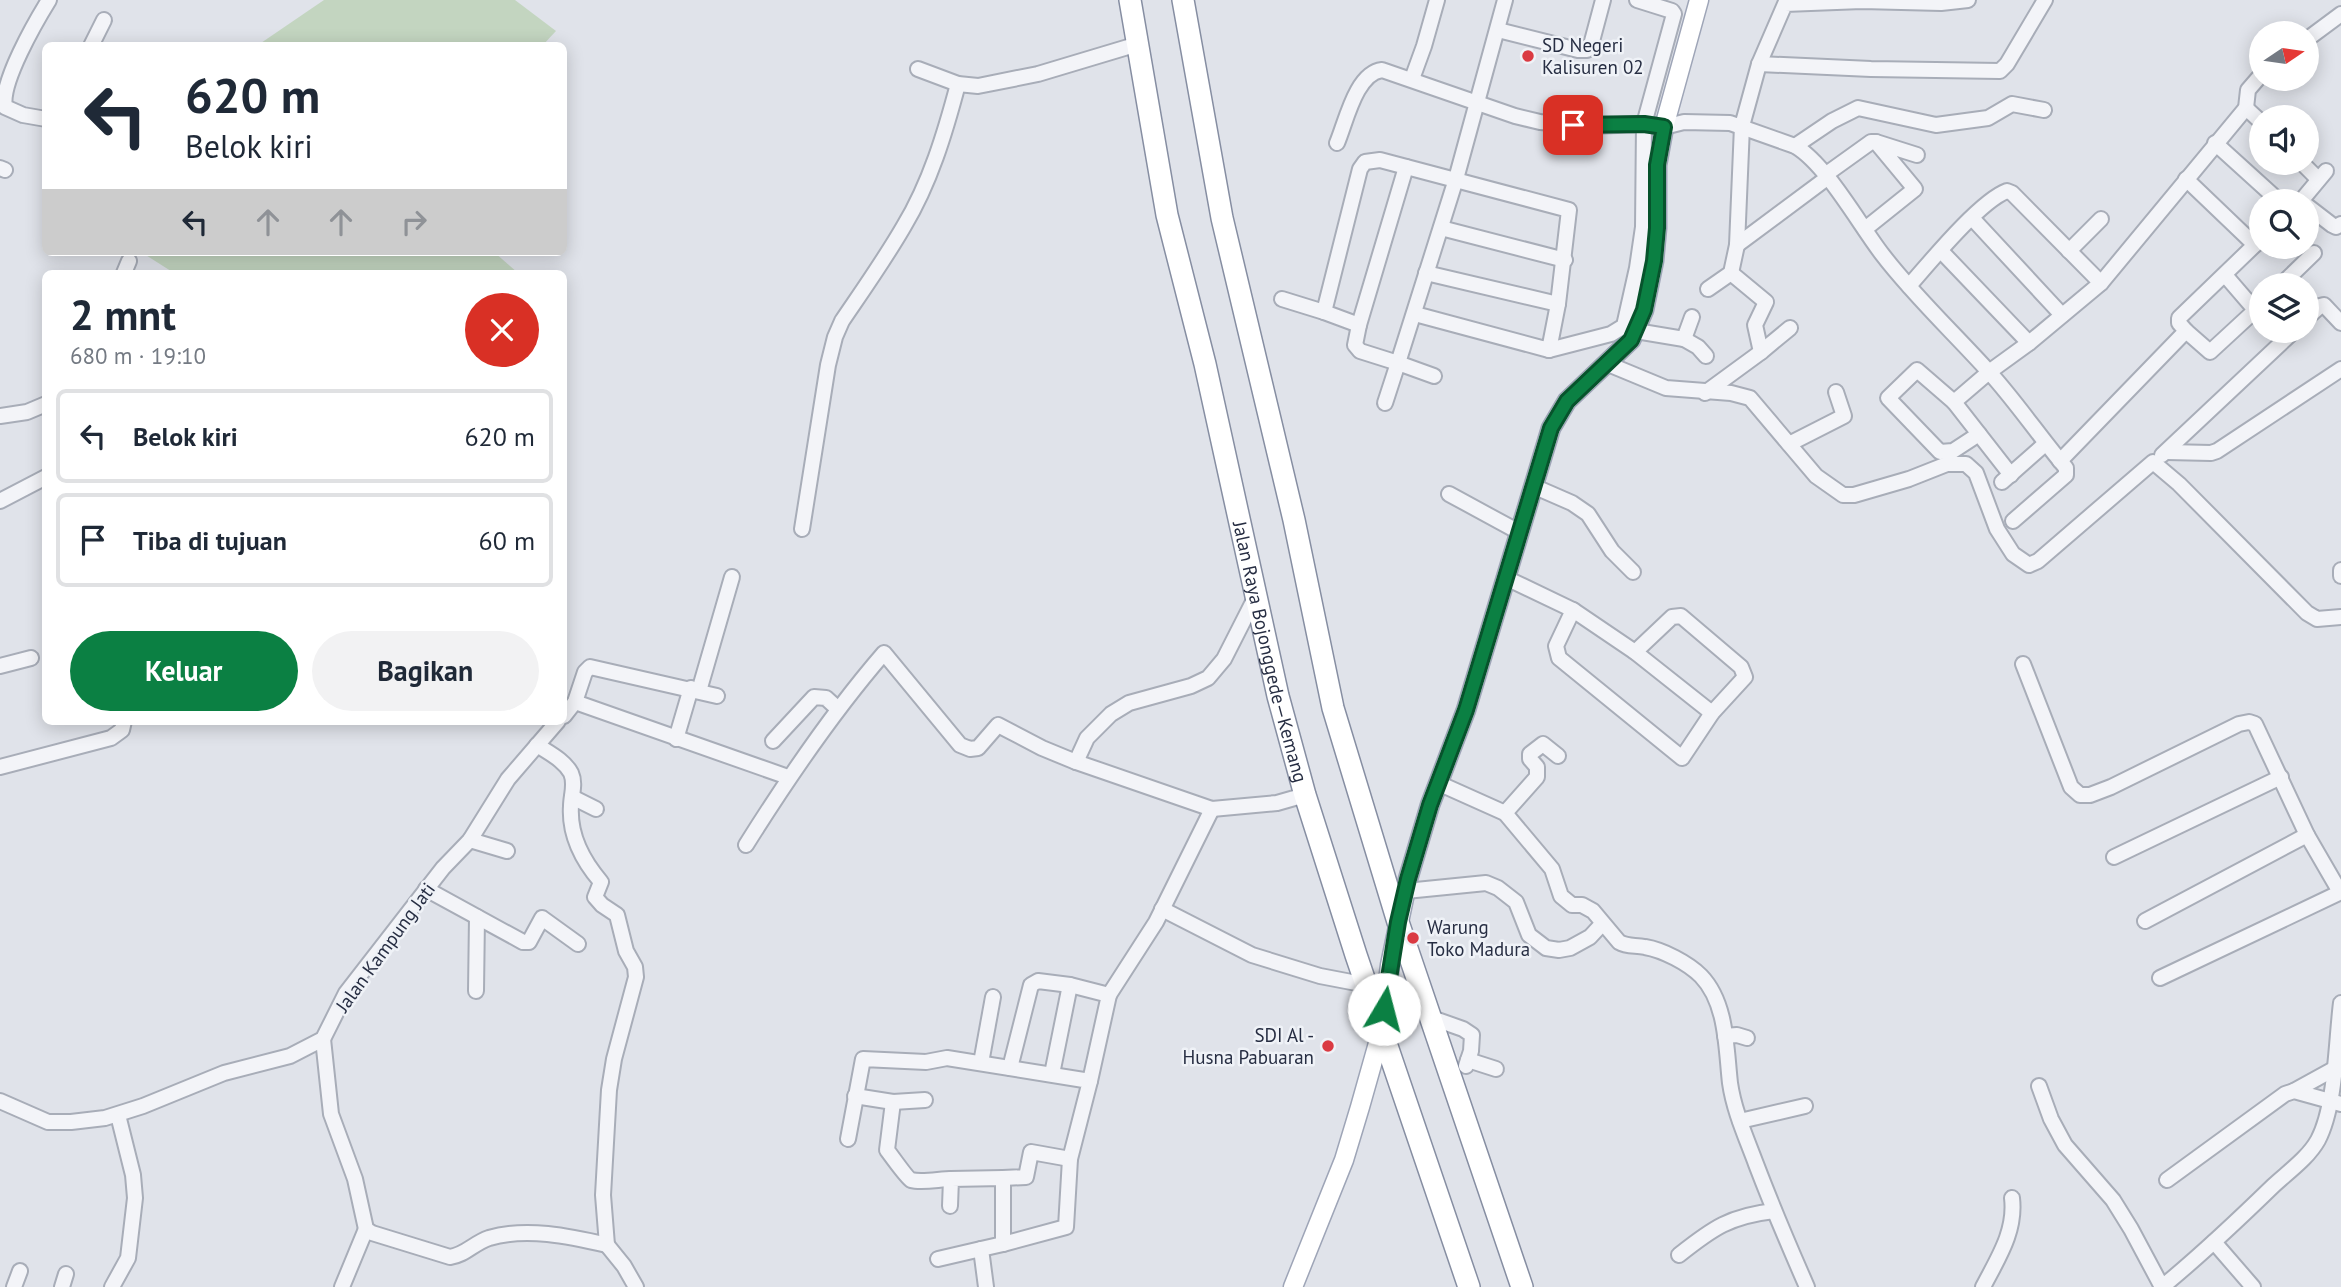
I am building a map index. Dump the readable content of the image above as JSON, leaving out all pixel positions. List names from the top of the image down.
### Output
{
  "streets": {
    "highway": ["Jalan Raya Bojonggede—Kemang"],
    "street": ["Jalan Kampung Jati"]
  },
  "places": ["SD Negeri Kalisuren 02", "Warung Toko Madura", "SDI Al - Husna Pabuaran"],
  "north": "right",
  "page": {
    "turn": ["620 m", "Belok kiri"],
    "heading": ["2 mnt", "680 m · 19:10"],
    "list": [
      {
        "name": "Belok kiri",
        "value": "620 m"
      },
      {
        "name": "Tiba di tujuan",
        "value": "60 m"
      }
    ],
    "buttons": ["Keluar", "Bagikan"]
  }
}
